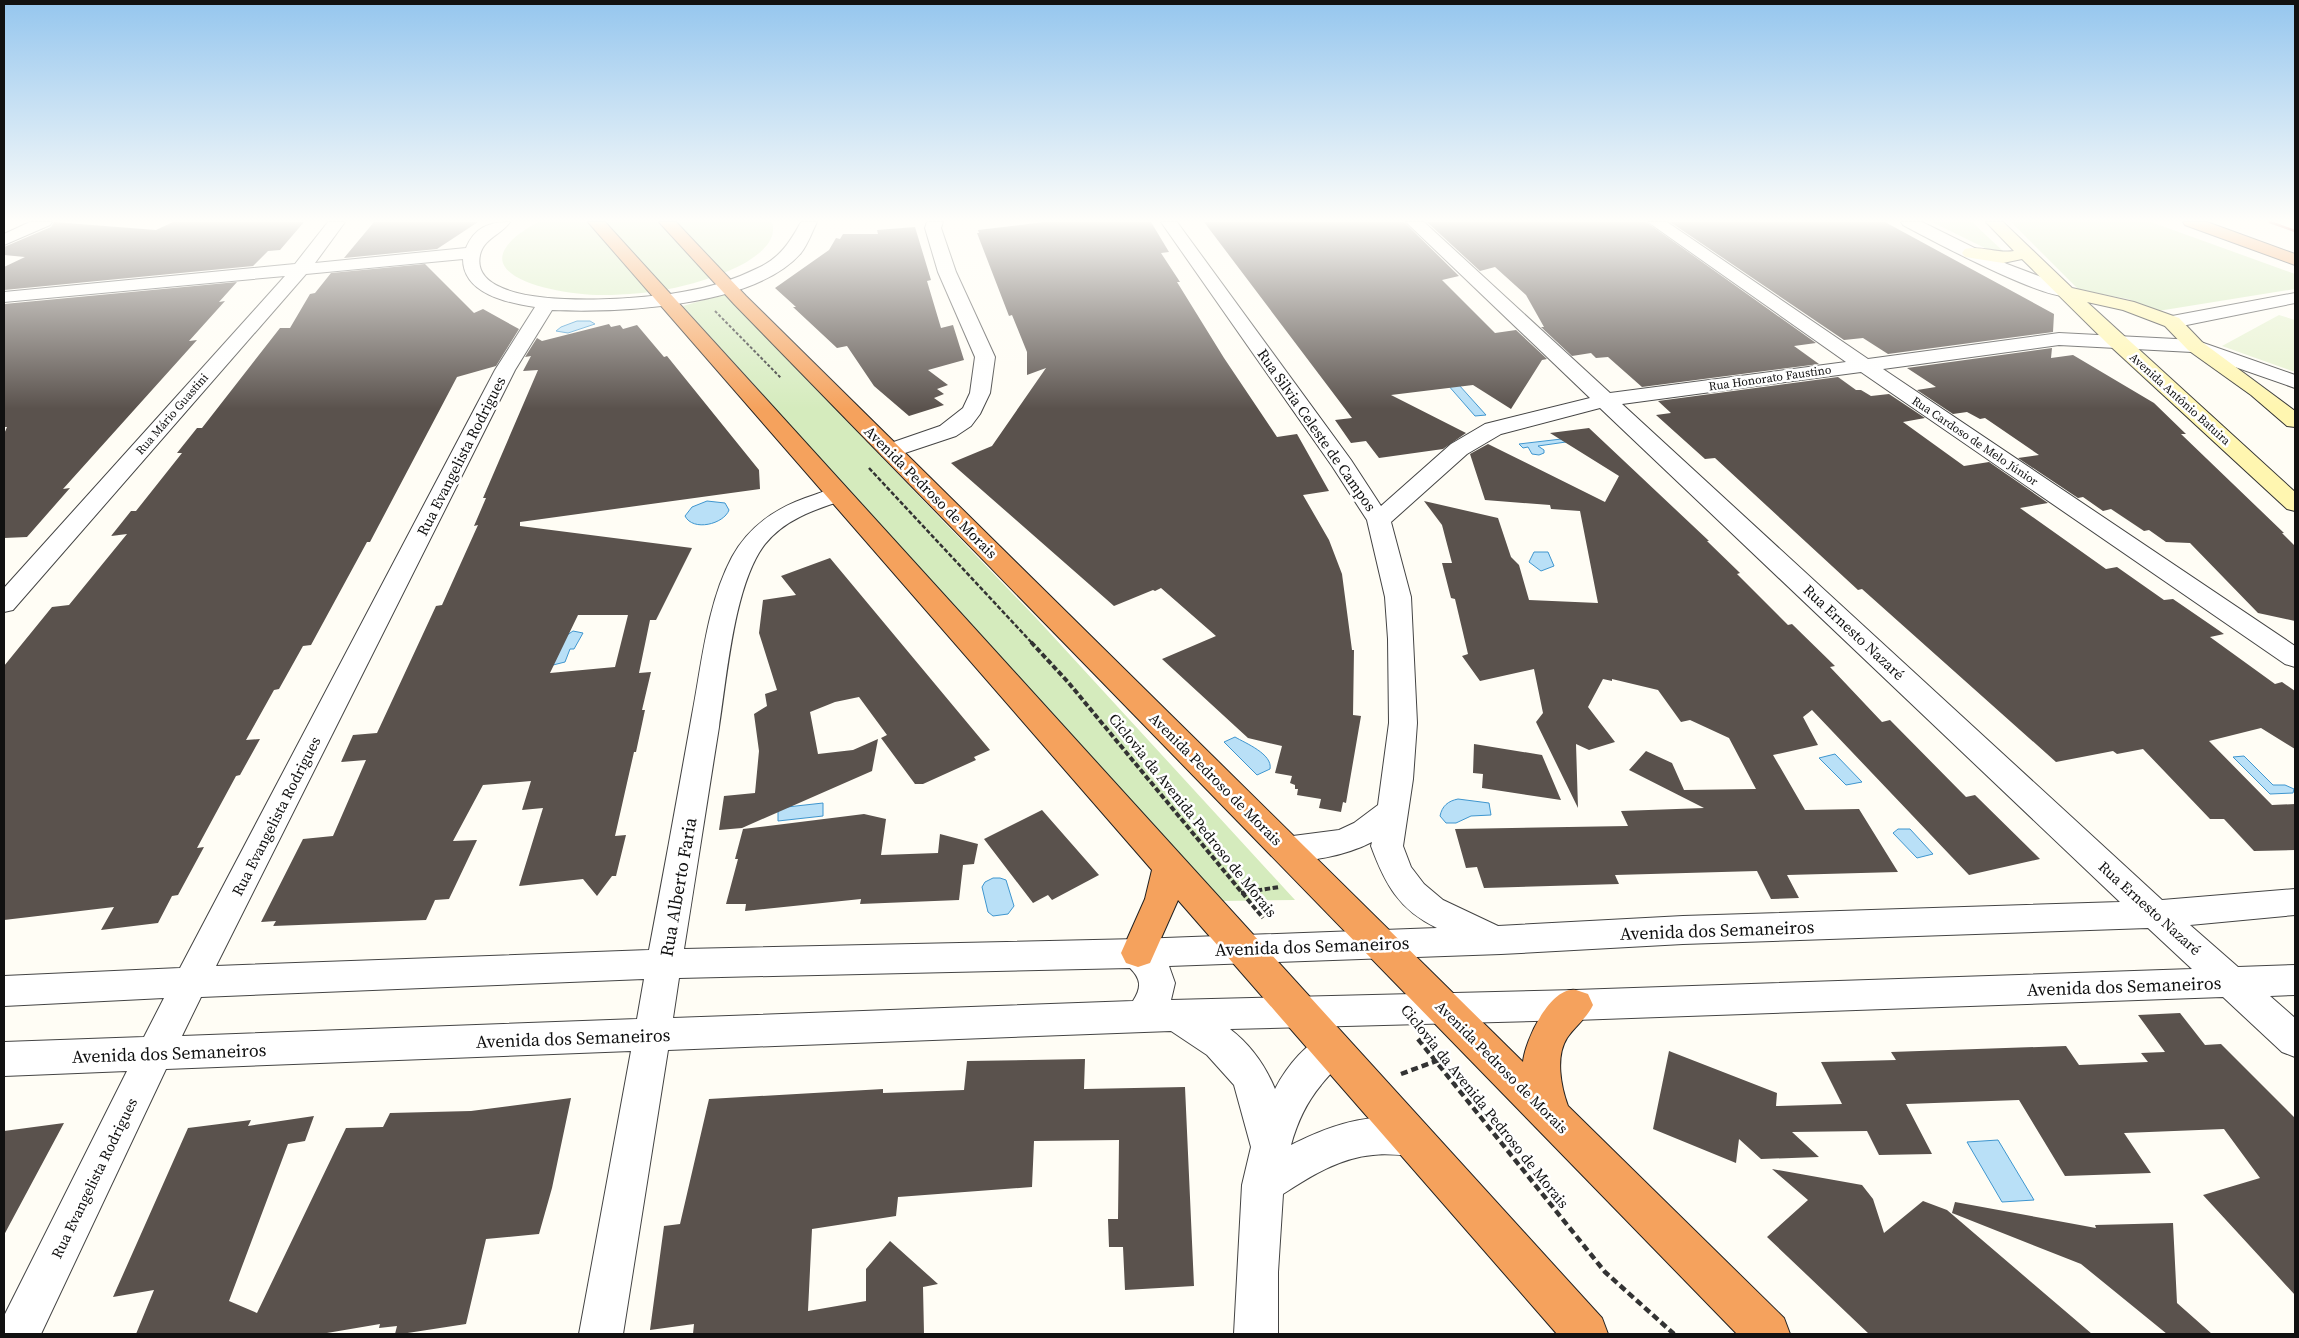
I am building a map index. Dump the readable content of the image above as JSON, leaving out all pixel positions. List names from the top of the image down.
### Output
{
  "streets": {
    "highway": ["Avenida Pedroso de Morais"],
    "street": [
      "Rua Honorato Faustino",
      "Avenida Antônio Batuira",
      "Rua Mário Guastini",
      "Rua Silvia Celeste de Campos",
      "Rua Cardoso de Melo Júnior",
      "Rua Evangelista Rodrigues",
      "Rua Ernesto Nazaré",
      "Rua Alberto Faria",
      "Avenida dos Semaneiros"
    ],
    "path": ["Ciclovia da Avenida Pedroso de Morais"]
  },
  "crossings": [
    ["Rua Honorato Faustino", "Avenida Antônio Batuira"],
    ["Rua Honorato Faustino", "Rua Silvia Celeste de Campos"],
    ["Rua Honorato Faustino", "Rua Cardoso de Melo Júnior"],
    ["Rua Honorato Faustino", "Rua Ernesto Nazaré"],
    ["Rua Silvia Celeste de Campos", "Avenida dos Semaneiros"],
    ["Rua Evangelista Rodrigues", "Avenida dos Semaneiros"],
    ["Avenida Pedroso de Morais", "Avenida dos Semaneiros"],
    ["Rua Ernesto Nazaré", "Avenida dos Semaneiros"],
    ["Ciclovia da Avenida Pedroso de Morais", "Avenida dos Semaneiros"],
    ["Rua Alberto Faria", "Avenida dos Semaneiros"]
  ]
}
